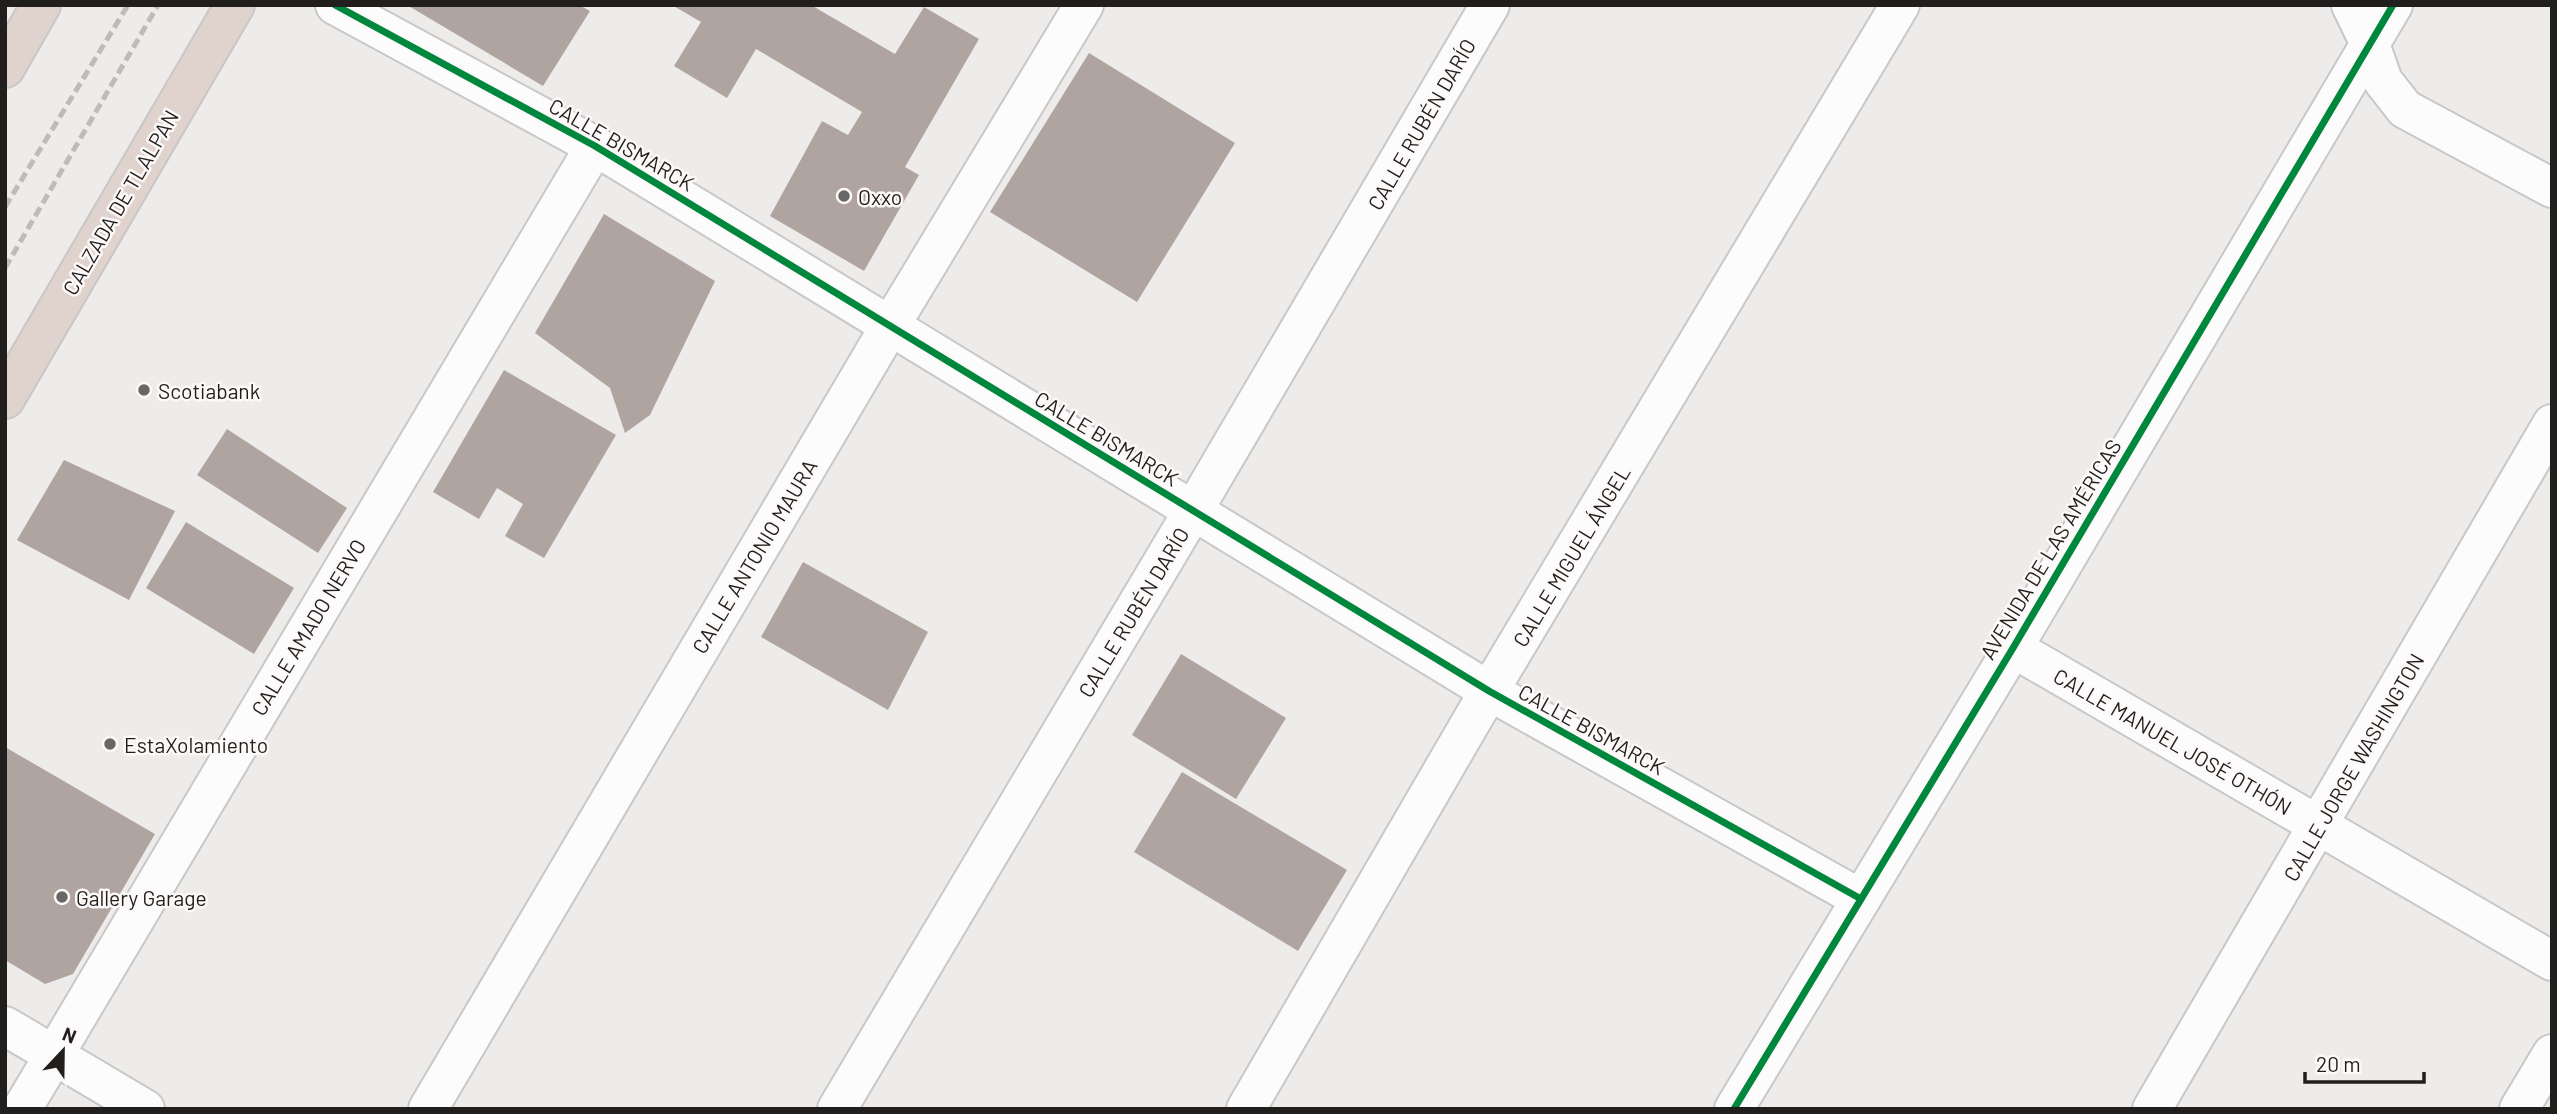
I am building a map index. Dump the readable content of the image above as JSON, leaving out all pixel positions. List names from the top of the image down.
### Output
{
  "streets": {
    "highway": ["CALZADA DE TLALPAN"],
    "street": [
      "CALLE RUBÉN DARÍO",
      "CALLE BISMARCK",
      "AVENIDA DE LAS AMÉRICAS",
      "CALLE ANTONIO MAURA",
      "CALLE MIGUEL ÁNGEL",
      "CALLE AMADO NERVO",
      "CALLE MANUEL JOSÉ OTHÓN",
      "CALLE JORGE WASHINGTON"
    ]
  },
  "crossings": [
    ["CALLE RUBÉN DARÍO", "CALLE BISMARCK"],
    ["CALLE BISMARCK", "AVENIDA DE LAS AMÉRICAS"],
    ["CALLE BISMARCK", "CALLE ANTONIO MAURA"],
    ["CALLE BISMARCK", "CALLE MIGUEL ÁNGEL"],
    ["CALLE BISMARCK", "CALLE AMADO NERVO"],
    ["AVENIDA DE LAS AMÉRICAS", "CALLE MANUEL JOSÉ OTHÓN"],
    ["CALLE MANUEL JOSÉ OTHÓN", "CALLE JORGE WASHINGTON"]
  ],
  "places": [
    "Oxxo",
    "Scotiabank",
    "EstaXolamiento",
    "Gallery Garage"
  ],
  "scale_bar": "20 m",
  "north": "top"
}
